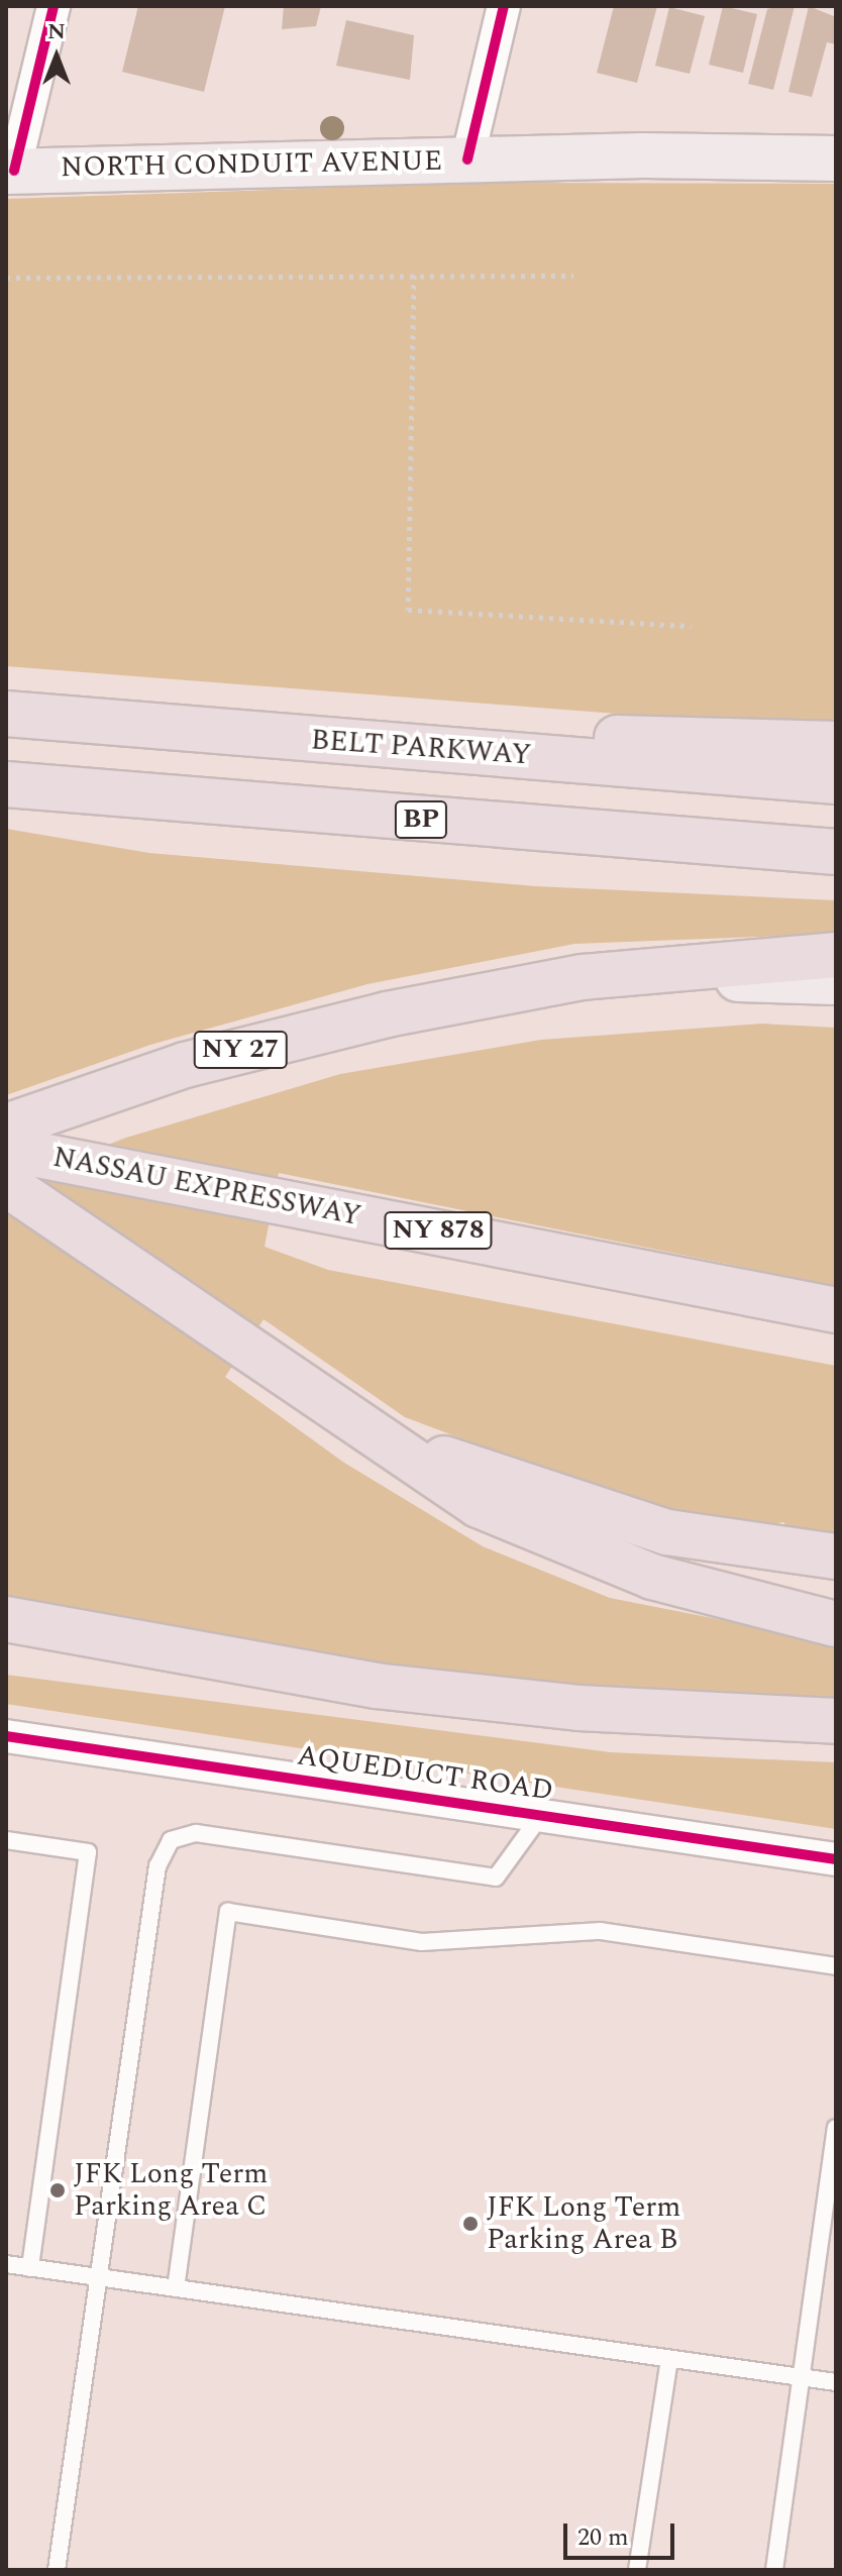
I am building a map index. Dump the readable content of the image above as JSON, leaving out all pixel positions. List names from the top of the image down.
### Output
{
  "streets": {
    "highway": [
      "BELT PARKWAY",
      "BP",
      "NY 27",
      "NASSAU EXPRESSWAY",
      "NY 878"
    ],
    "main road": ["NORTH CONDUIT AVENUE"],
    "street": ["AQUEDUCT ROAD"]
  },
  "places": ["JFK Long Term Parking Area C", "JFK Long Term Parking Area B"],
  "scale_bar": "20 m",
  "north": "top"
}
